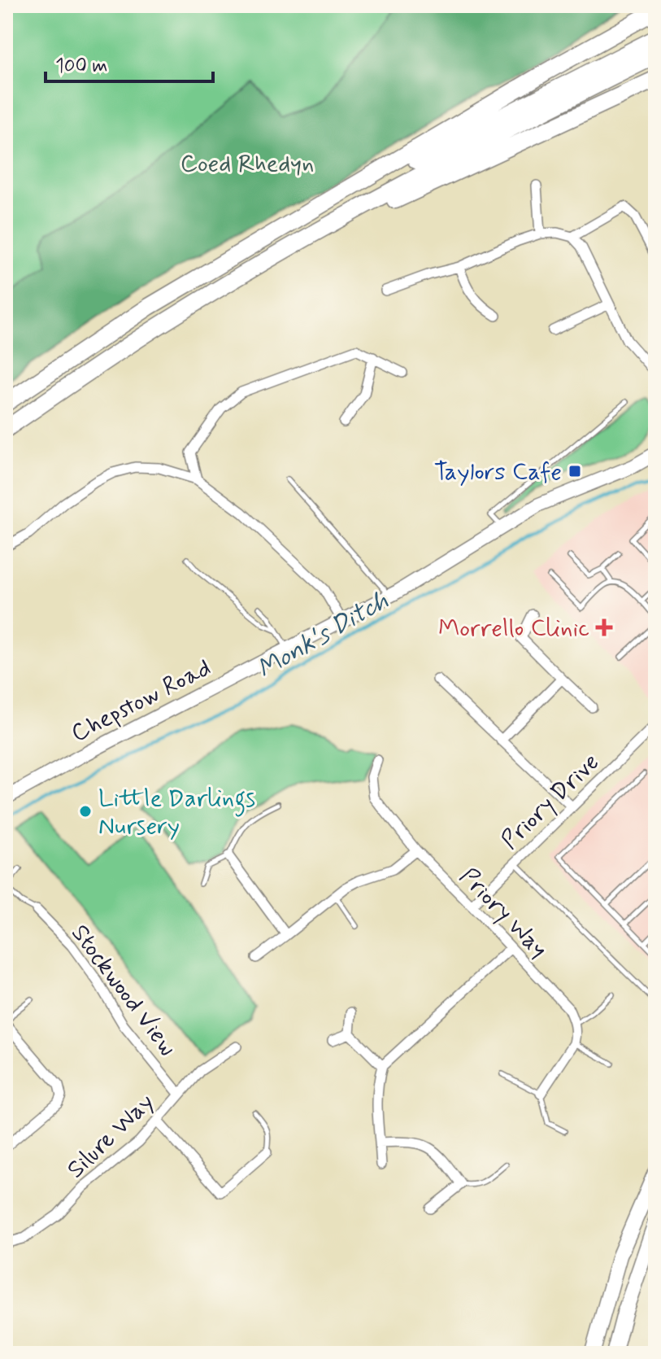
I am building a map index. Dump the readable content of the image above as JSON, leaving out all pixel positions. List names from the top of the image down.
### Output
{
  "streets": {
    "main road": ["Chepstow Road"],
    "street": [
      "Priory Drive",
      "Priory Way",
      "Stockwood View",
      "Silure Way"
    ]
  },
  "crossings": [
    ["Priory Drive", "Priory Way"],
    ["Stockwood View", "Silure Way"]
  ],
  "water": ["Monk's Ditch"],
  "parks": ["Coed Rhedyn"],
  "places": {
    "transit": ["Taylors Cafe"],
    "health": ["Morrello Clinic"],
    "other": ["Little Darlings Nursery"]
  },
  "scale_bar": "100 m"
}
